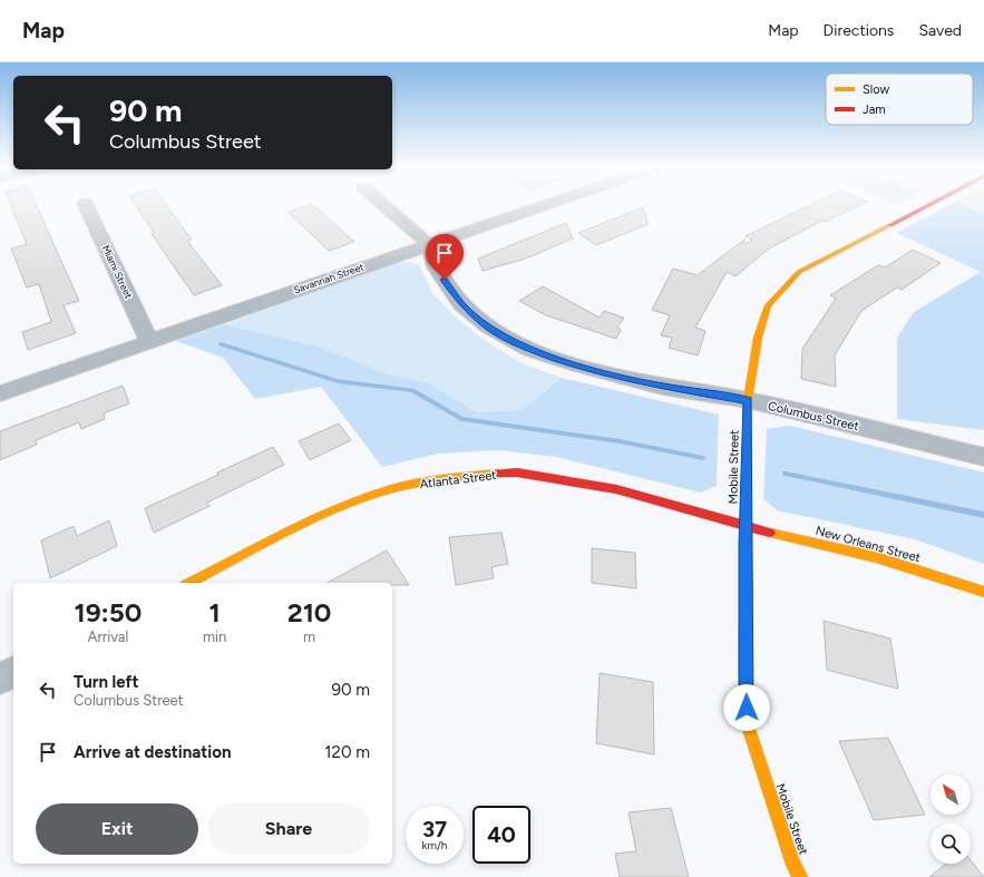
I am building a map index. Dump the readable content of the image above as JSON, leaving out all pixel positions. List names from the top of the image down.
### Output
{
  "streets": {
    "street": [
      "Miami Street",
      "Savannah Street",
      "Columbus Street",
      "Mobile Street",
      "Atlanta Street",
      "New Orleans Street"
    ]
  },
  "crossings": [
    ["Miami Street", "Savannah Street"],
    ["Savannah Street", "Columbus Street"],
    ["Columbus Street", "Mobile Street"],
    ["Mobile Street", "Atlanta Street"],
    ["Mobile Street", "New Orleans Street"],
    ["Atlanta Street", "New Orleans Street"]
  ],
  "legend": ["Slow", "Jam"],
  "north": "top left",
  "page": {
    "header": "Map",
    "nav": ["Map", "Directions", "Saved"],
    "turn": ["90 m", "Columbus Street"],
    "eta": [
      "19:50",
      "Arrival",
      "1",
      "min",
      "210",
      "m"
    ],
    "list": [
      {
        "name": "Turn left",
        "note": "Columbus Street",
        "value": "90 m"
      },
      {
        "name": "Arrive at destination",
        "value": "120 m"
      }
    ],
    "buttons": ["Exit", "Share"],
    "speed": "37 km/h",
    "limit": "40"
  }
}
